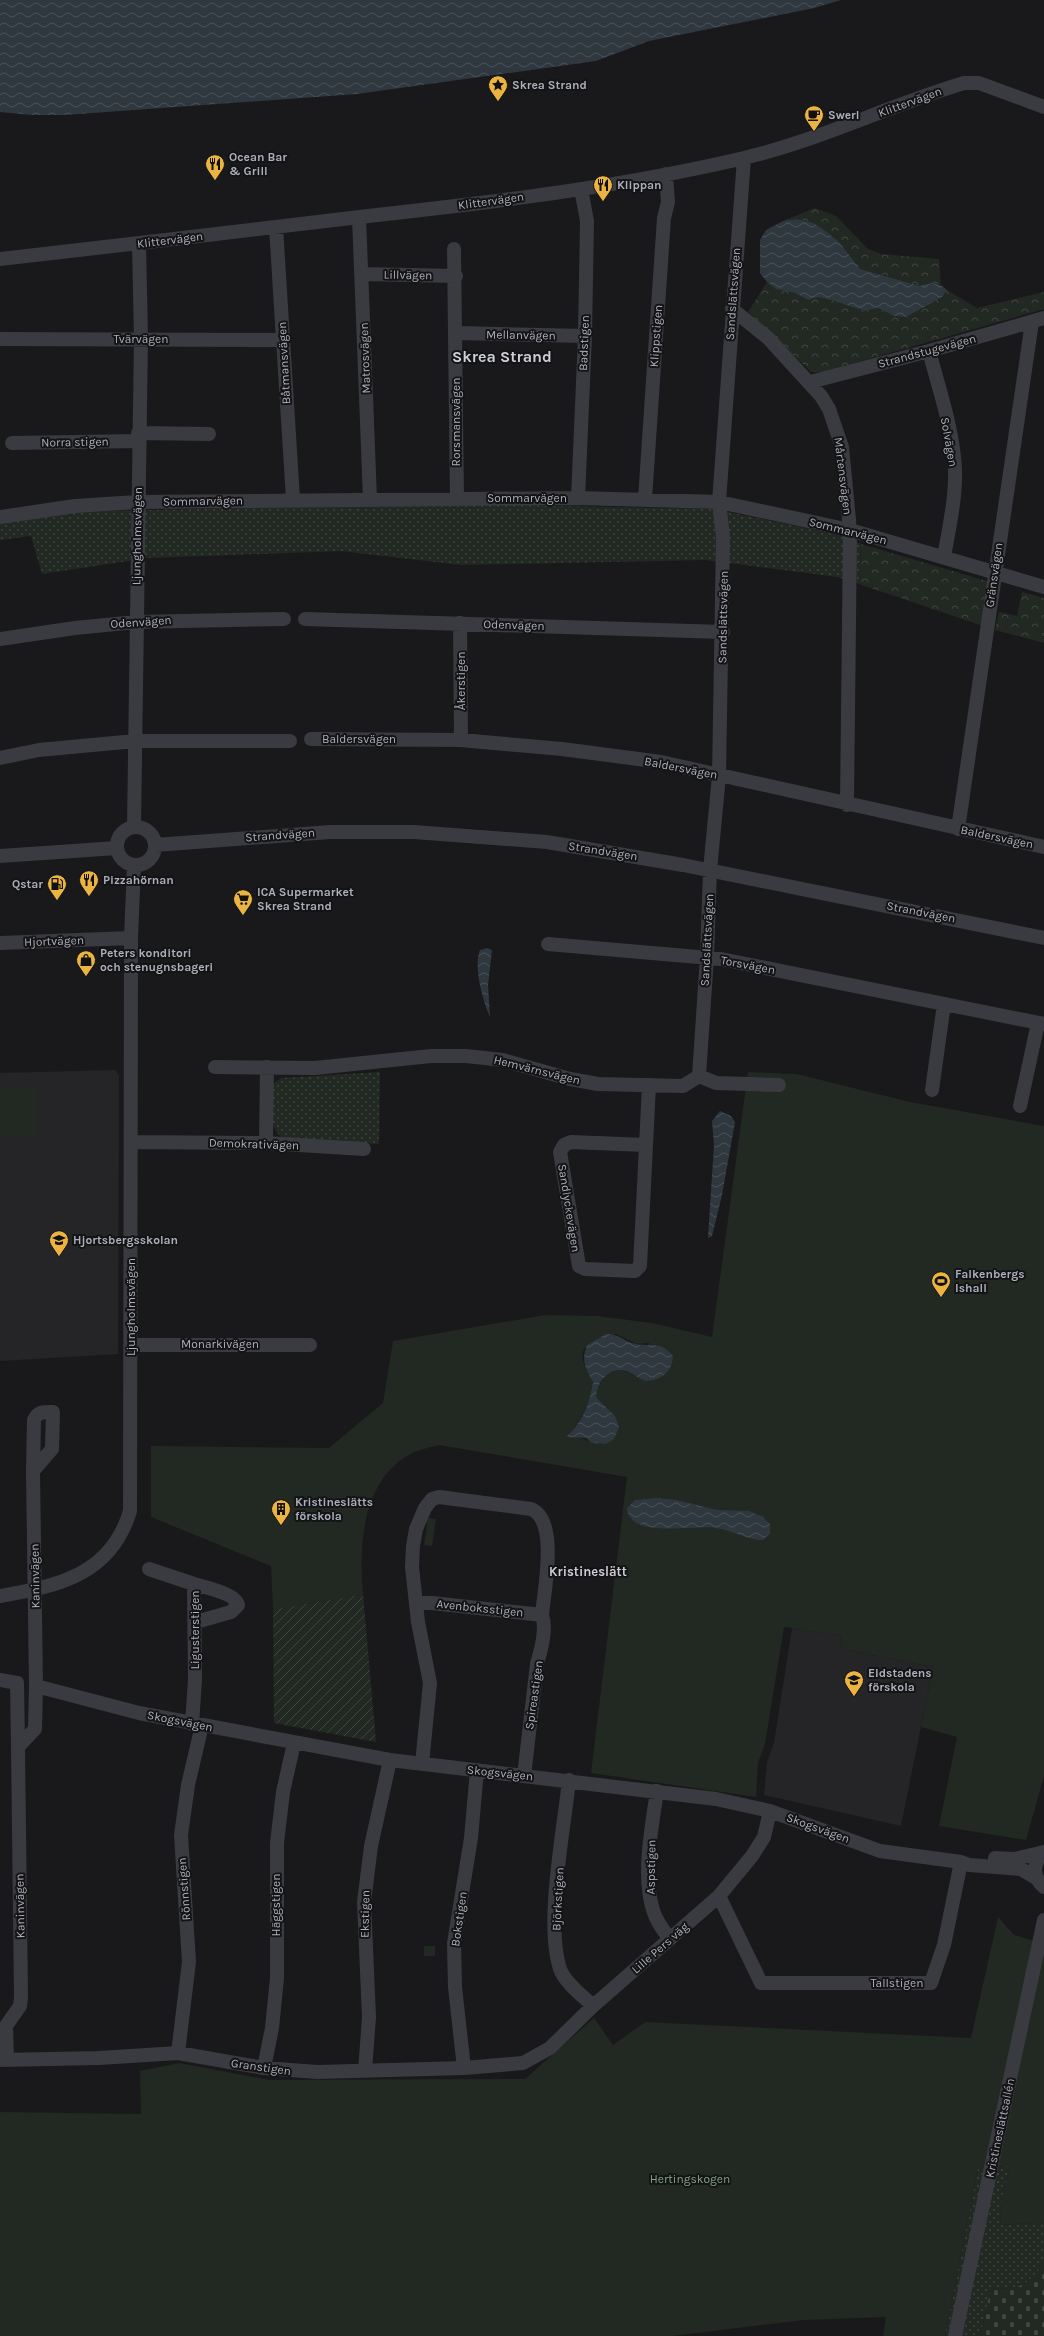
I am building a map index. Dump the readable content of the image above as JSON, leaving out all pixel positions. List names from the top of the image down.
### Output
{
  "streets": {
    "street": [
      "Klittervägen",
      "Lillvägen",
      "Sandslättsvägen",
      "Mellanvägen",
      "Klippstigen",
      "Tvärvägen",
      "Badstigen",
      "Strandstugevägen",
      "Matrosvägen",
      "Båtmansvägen",
      "Rorsmansvägen",
      "Norra stigen",
      "Solvägen",
      "Mårtensvägen",
      "Sommarvägen",
      "Ljungholmsvägen",
      "Gränsvägen",
      "Odenvägen",
      "Åkerstigen",
      "Baldersvägen",
      "Strandvägen",
      "Hjortvägen",
      "Torsvägen",
      "Hemvärnsvägen",
      "Demokrativägen",
      "Sandlyckevägen",
      "Monarkivägen",
      "Kaninvägen",
      "Avenboksstigen",
      "Ligusterstigen",
      "Spireastigen",
      "Skogsvägen",
      "Aspstigen",
      "Rönnstigen",
      "Björkstigen",
      "Häggstigen",
      "Ekstigen",
      "Bokstigen",
      "Lille Pers väg",
      "Tallstigen",
      "Granstigen",
      "Kristineslättsallén"
    ]
  },
  "crossings": [
    ["Klittervägen", "Sandslättsvägen"],
    ["Klittervägen", "Klippstigen"],
    ["Klittervägen", "Badstigen"],
    ["Klittervägen", "Matrosvägen"],
    ["Klittervägen", "Båtmansvägen"],
    ["Klittervägen", "Ljungholmsvägen"],
    ["Lillvägen", "Matrosvägen"],
    ["Lillvägen", "Rorsmansvägen"],
    ["Sandslättsvägen", "Mårtensvägen"],
    ["Sandslättsvägen", "Sommarvägen"],
    ["Sandslättsvägen", "Odenvägen"],
    ["Sandslättsvägen", "Baldersvägen"],
    ["Sandslättsvägen", "Strandvägen"],
    ["Sandslättsvägen", "Torsvägen"],
    ["Sandslättsvägen", "Hemvärnsvägen"],
    ["Mellanvägen", "Badstigen"],
    ["Mellanvägen", "Rorsmansvägen"],
    ["Klippstigen", "Sommarvägen"],
    ["Tvärvägen", "Båtmansvägen"],
    ["Tvärvägen", "Ljungholmsvägen"],
    ["Badstigen", "Sommarvägen"],
    ["Strandstugevägen", "Solvägen"],
    ["Strandstugevägen", "Mårtensvägen"],
    ["Strandstugevägen", "Gränsvägen"],
    ["Matrosvägen", "Sommarvägen"],
    ["Båtmansvägen", "Sommarvägen"],
    ["Rorsmansvägen", "Sommarvägen"],
    ["Norra stigen", "Ljungholmsvägen"],
    ["Solvägen", "Sommarvägen"],
    ["Mårtensvägen", "Sommarvägen"],
    ["Mårtensvägen", "Baldersvägen"],
    ["Sommarvägen", "Ljungholmsvägen"],
    ["Sommarvägen", "Gränsvägen"],
    ["Ljungholmsvägen", "Odenvägen"],
    ["Ljungholmsvägen", "Strandvägen"],
    ["Ljungholmsvägen", "Hjortvägen"],
    ["Ljungholmsvägen", "Demokrativägen"],
    ["Ljungholmsvägen", "Monarkivägen"],
    ["Ljungholmsvägen", "Kaninvägen"],
    ["Gränsvägen", "Baldersvägen"],
    ["Odenvägen", "Åkerstigen"],
    ["Åkerstigen", "Baldersvägen"],
    ["Hemvärnsvägen", "Sandlyckevägen"],
    ["Kaninvägen", "Skogsvägen"],
    ["Kaninvägen", "Granstigen"],
    ["Avenboksstigen", "Spireastigen"],
    ["Ligusterstigen", "Skogsvägen"],
    ["Ligusterstigen", "Rönnstigen"],
    ["Spireastigen", "Skogsvägen"],
    ["Skogsvägen", "Aspstigen"],
    ["Skogsvägen", "Rönnstigen"],
    ["Skogsvägen", "Björkstigen"],
    ["Skogsvägen", "Häggstigen"],
    ["Skogsvägen", "Ekstigen"],
    ["Skogsvägen", "Bokstigen"],
    ["Skogsvägen", "Lille Pers väg"],
    ["Skogsvägen", "Tallstigen"],
    ["Aspstigen", "Lille Pers väg"],
    ["Rönnstigen", "Granstigen"],
    ["Björkstigen", "Lille Pers väg"],
    ["Häggstigen", "Granstigen"],
    ["Ekstigen", "Granstigen"],
    ["Bokstigen", "Granstigen"],
    ["Lille Pers väg", "Tallstigen"],
    ["Lille Pers väg", "Granstigen"]
  ],
  "districts": ["Skrea Strand", "Kristineslätt"],
  "parks": ["Hertingskogen"],
  "places": {
    "place": ["Skrea Strand"],
    "cafe": ["Swerl"],
    "restaurant": ["Ocean Bar & Grill", "Klippan", "Pizzahörnan"],
    "fuel station": ["Qstar"],
    "supermarket": ["ICA Supermarket Skrea Strand"],
    "shop": ["Peters konditori och stenugnsbageri"],
    "school or university": ["Hjortsbergsskolan", "Eldstadens förskola"],
    "sports": ["Falkenbergs Ishall"],
    "building": ["Kristineslätts förskola"]
  }
}
